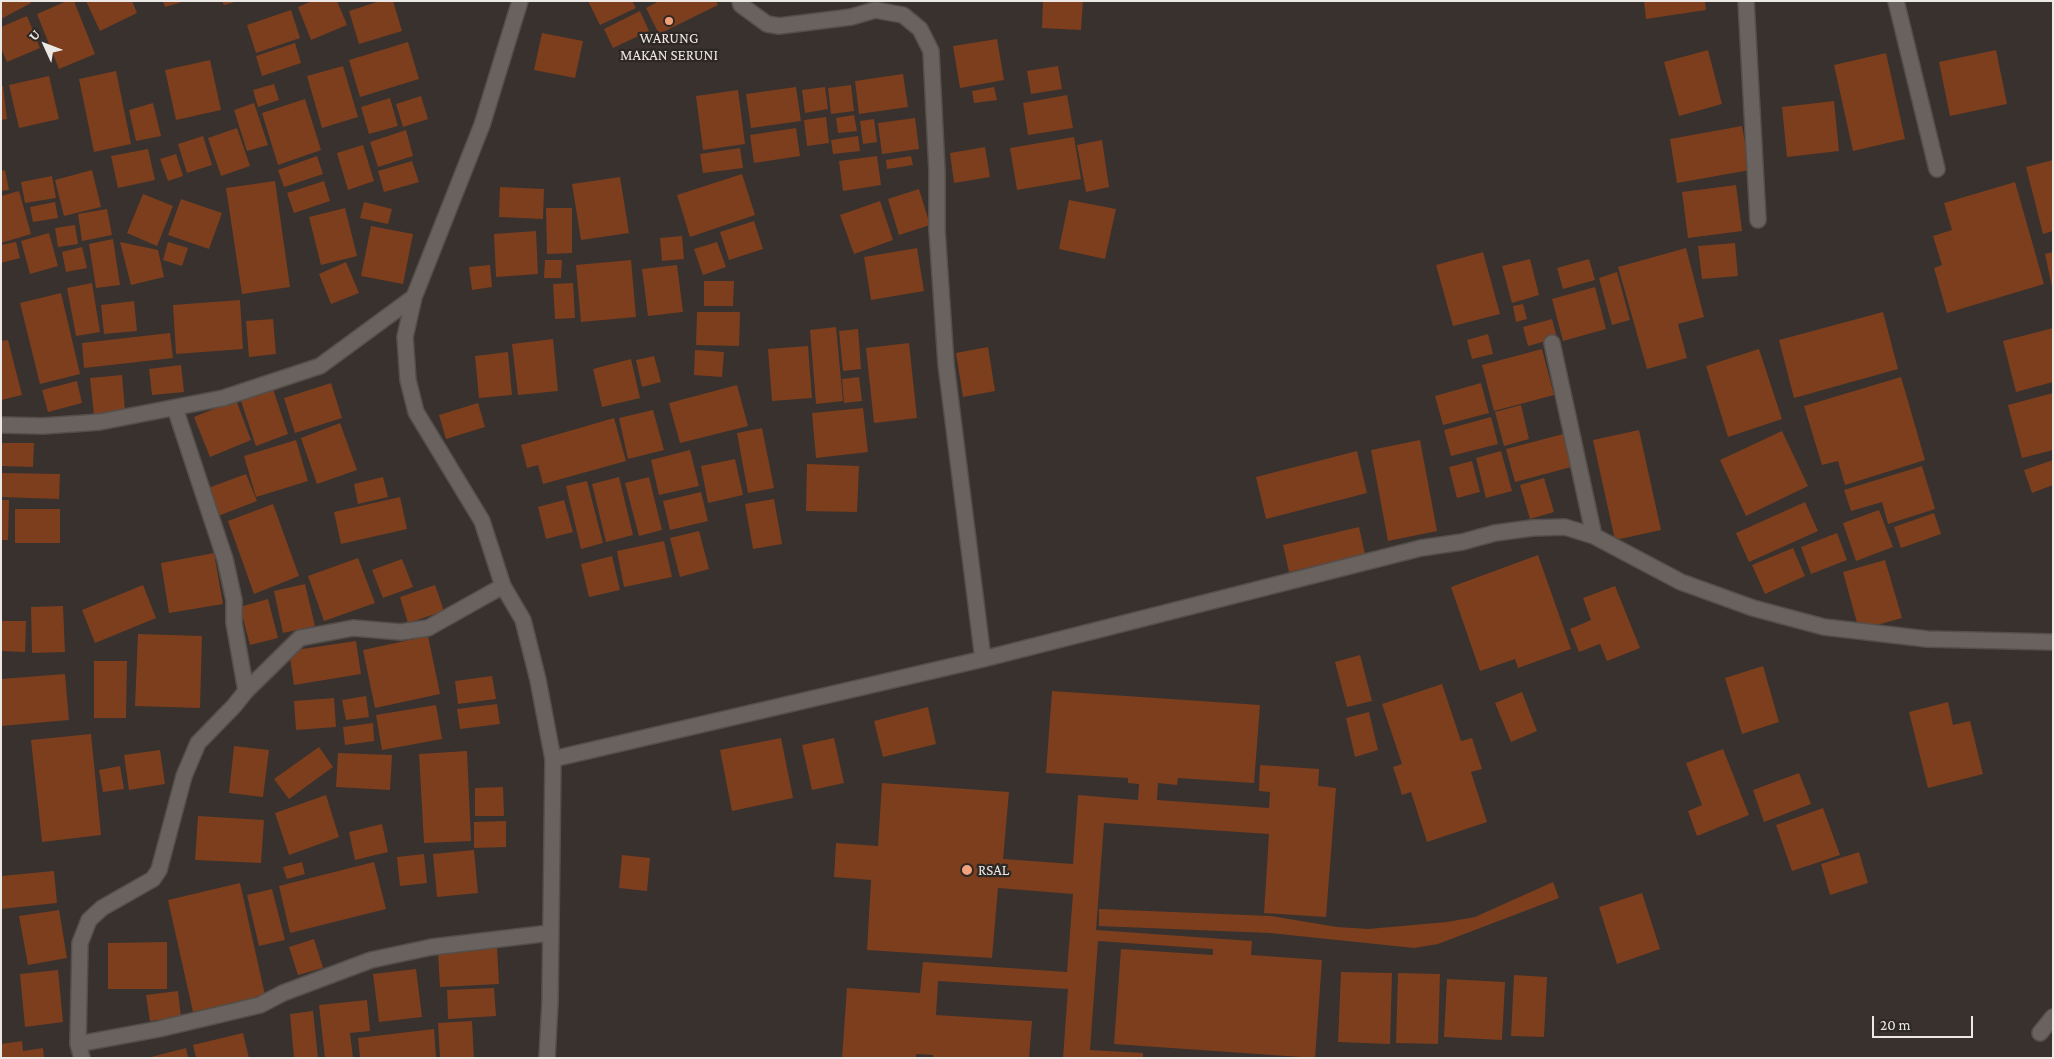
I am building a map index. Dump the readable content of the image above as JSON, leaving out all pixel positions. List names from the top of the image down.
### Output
{
  "places": ["WARUNG MAKAN SERUNI", "RSAL"],
  "scale_bar": "20 m",
  "north": "top left"
}
